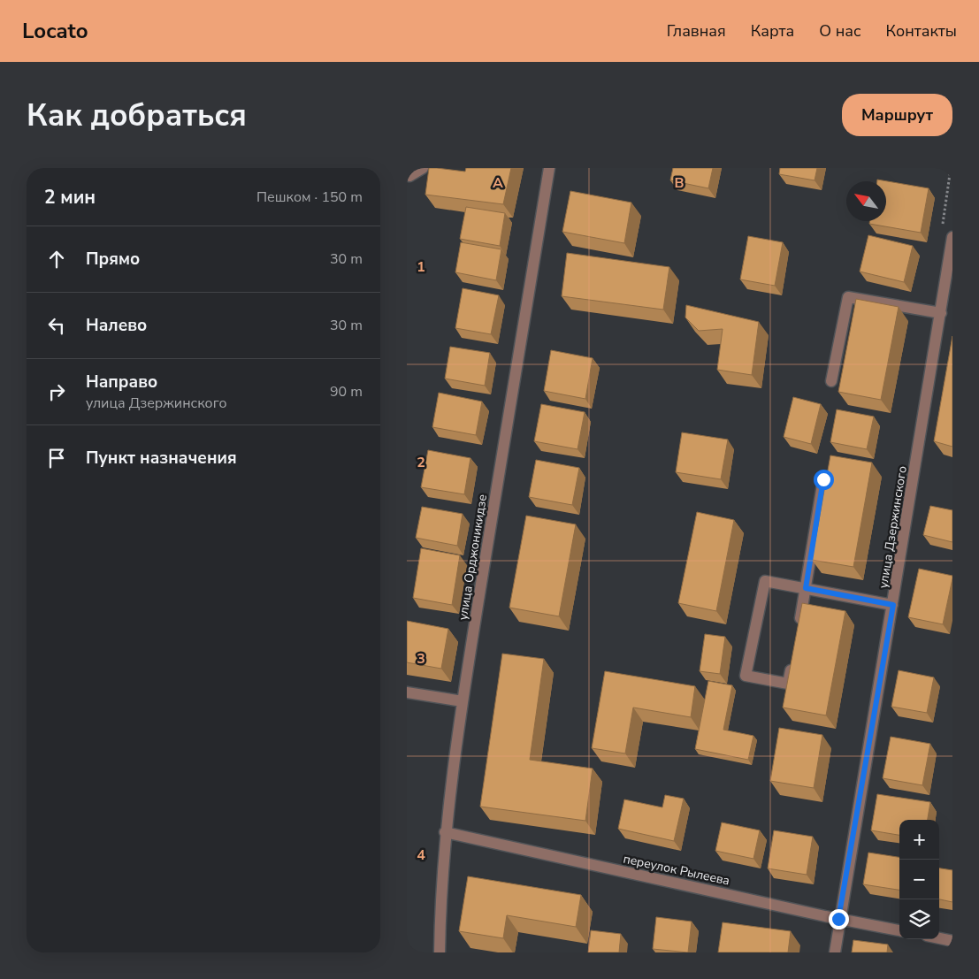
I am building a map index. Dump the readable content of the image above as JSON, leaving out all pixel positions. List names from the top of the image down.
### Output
{
  "streets": {
    "street": ["улица Дзержинского", "улица Орджоникидзе", "переулок Рылеева"]
  },
  "crossings": [
    ["улица Дзержинского", "переулок Рылеева"],
    ["улица Орджоникидзе", "переулок Рылеева"]
  ],
  "north": "top left",
  "page": {
    "header": "Locato",
    "nav": [
      "Главная",
      "Карта",
      "О нас",
      "Контакты"
    ],
    "buttons": "Маршрут",
    "title": "Как добраться",
    "heading": ["2 мин", "Пешком · 150 m"],
    "list": [
      ["Прямо", "30 m"],
      ["Налево", "30 m"],
      ["Направо", "улица Дзержинского", "90 m"],
      "Пункт назначения"
    ],
    "map_buttons": ["+", "−"]
  },
  "grid": {
    "columns": ["A", "B"],
    "rows": [
      "1",
      "2",
      "3",
      "4"
    ]
  }
}
